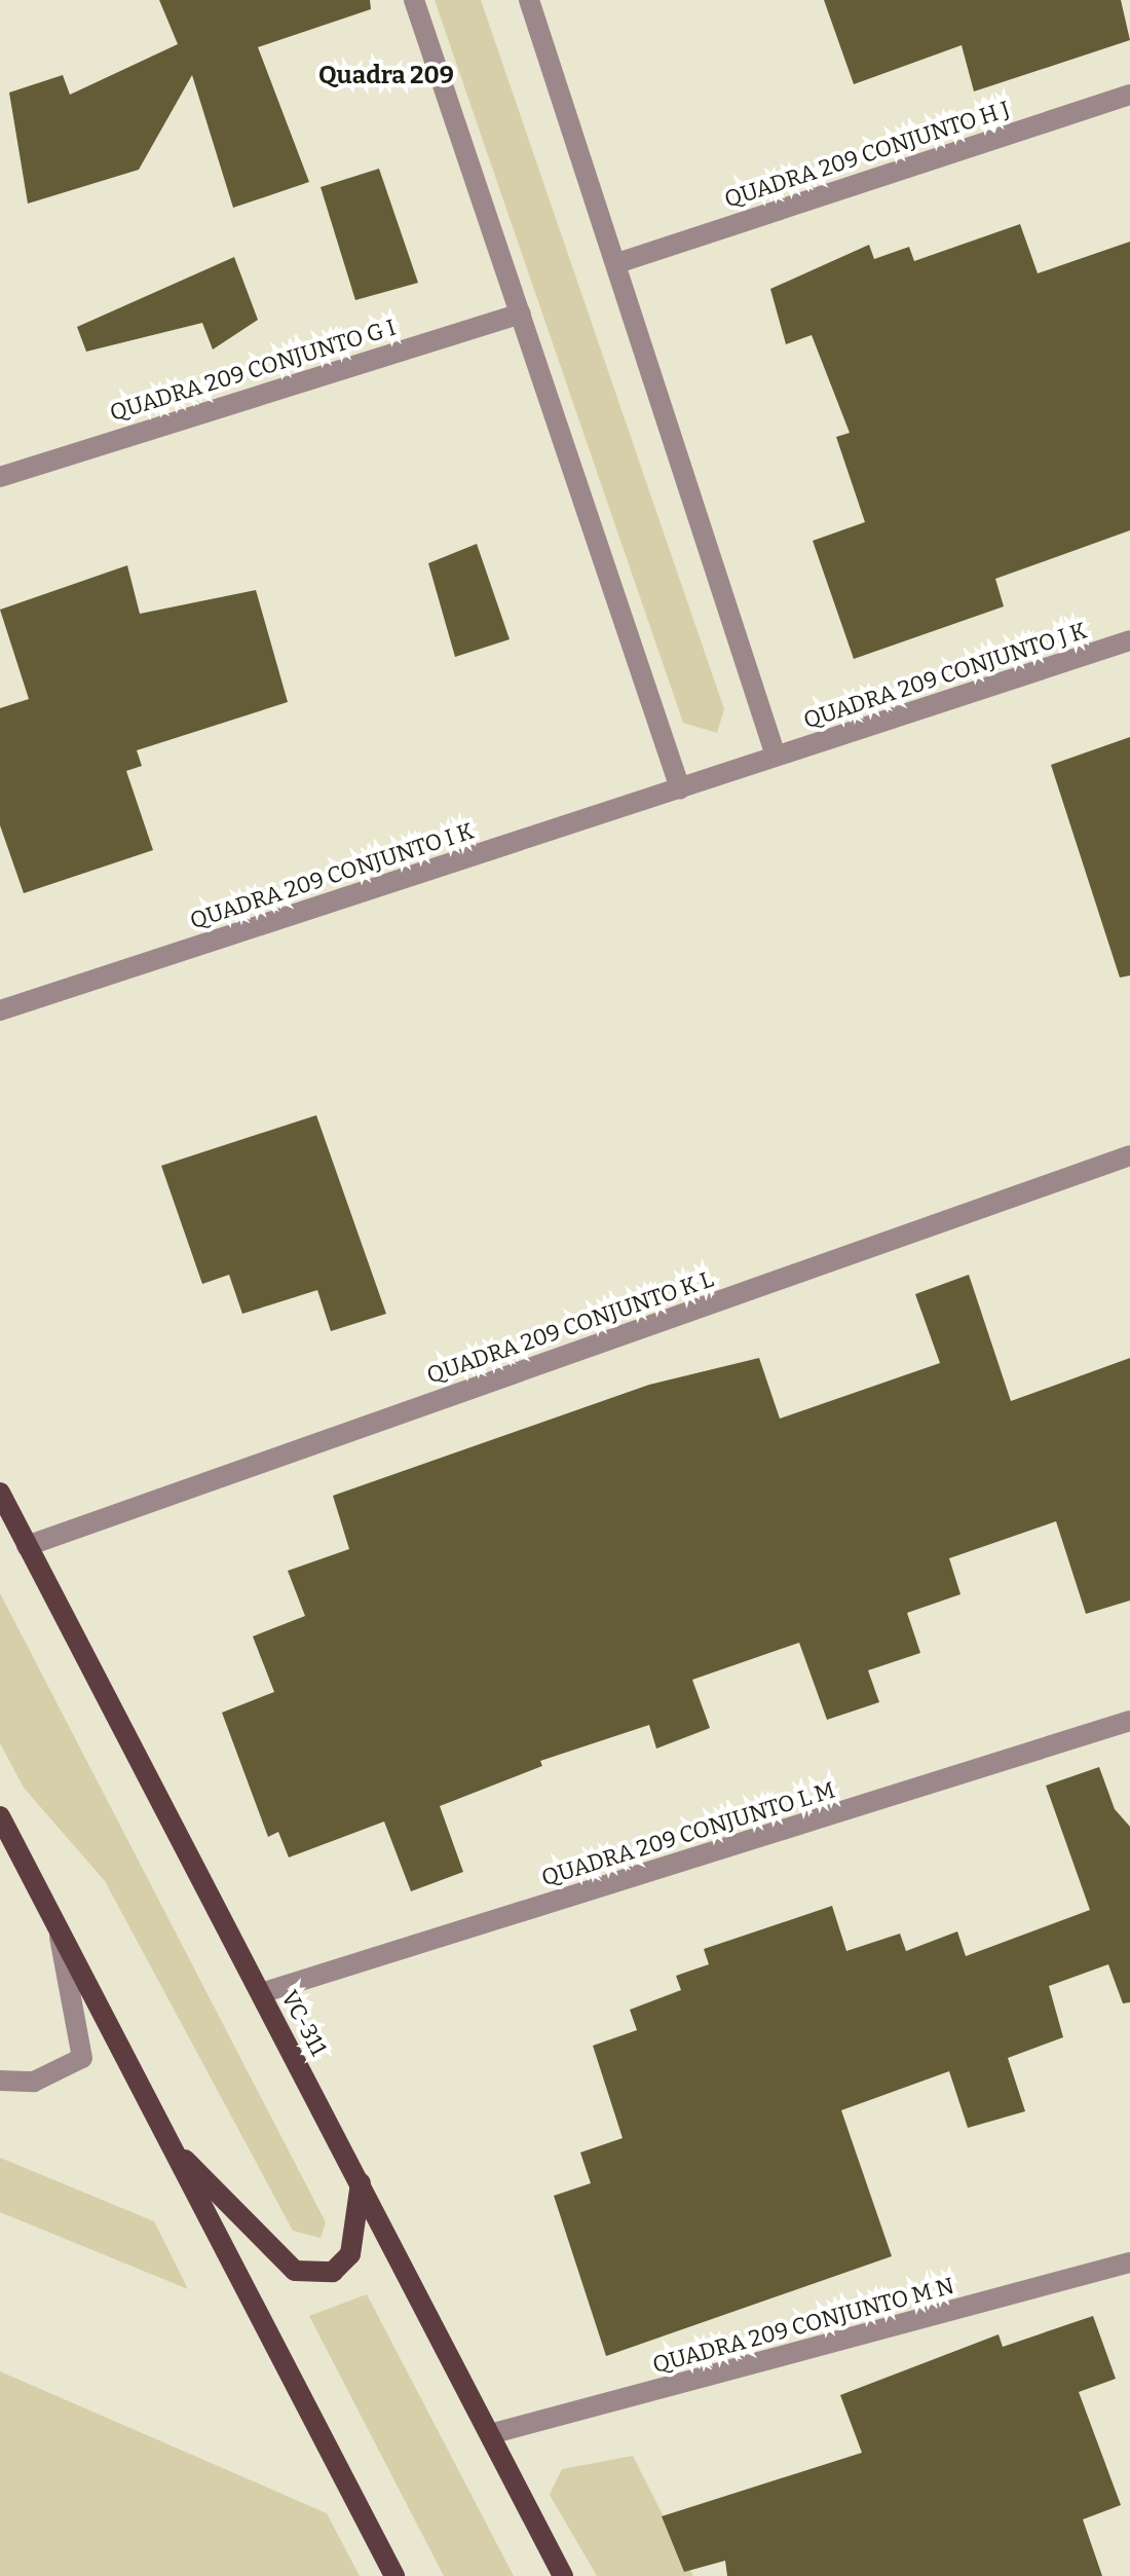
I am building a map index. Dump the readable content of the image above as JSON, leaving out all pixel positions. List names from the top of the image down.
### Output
{
  "streets": {
    "main road": ["VC-311"],
    "street": [
      "QUADRA 209 CONJUNTO H J",
      "QUADRA 209 CONJUNTO G I",
      "QUADRA 209 CONJUNTO J K",
      "QUADRA 209 CONJUNTO I K",
      "QUADRA 209 CONJUNTO K L",
      "QUADRA 209 CONJUNTO L M",
      "QUADRA 209 CONJUNTO M N"
    ]
  },
  "crossings": [
    ["QUADRA 209 CONJUNTO J K", "QUADRA 209 CONJUNTO I K"],
    ["QUADRA 209 CONJUNTO K L", "VC-311"],
    ["QUADRA 209 CONJUNTO L M", "VC-311"],
    ["VC-311", "QUADRA 209 CONJUNTO M N"]
  ],
  "districts": ["Quadra 209"]
}
